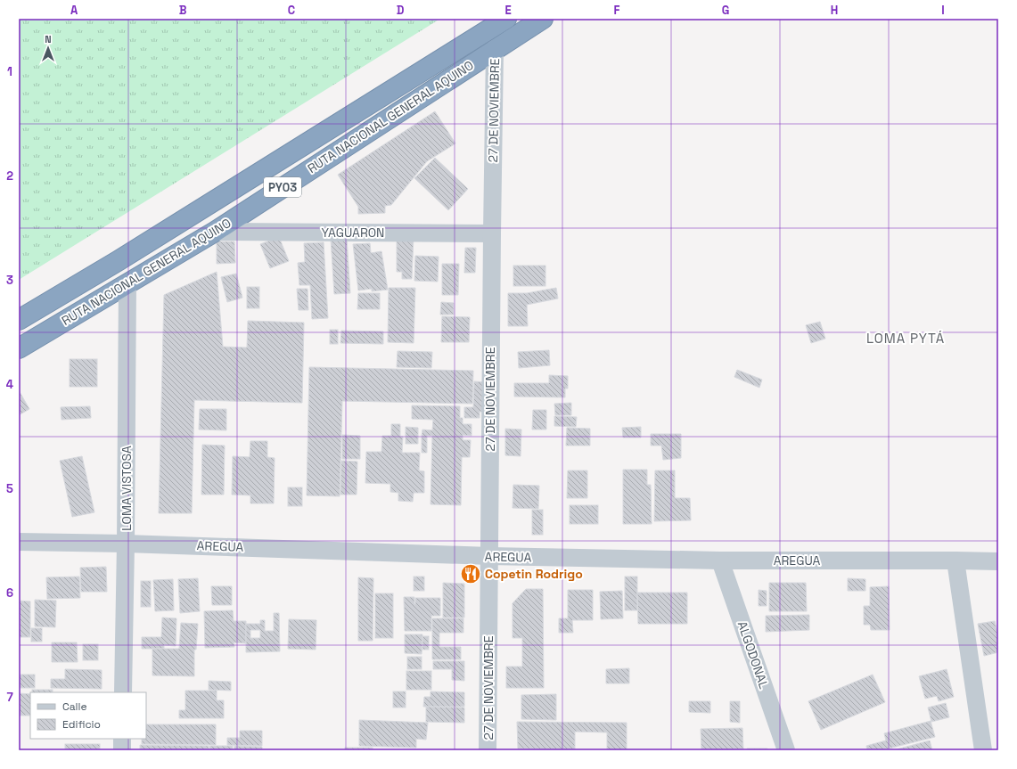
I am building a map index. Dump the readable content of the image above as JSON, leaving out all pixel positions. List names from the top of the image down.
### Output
{
  "streets": {
    "highway": ["RUTA NACIONAL GENERAL AQUINO", "PY03"],
    "street": [
      "27 DE NOVIEMBRE",
      "YAGUARON",
      "LOMA VISTOSA",
      "AREGUA",
      "ALGODONAL"
    ]
  },
  "crossings": [
    ["27 DE NOVIEMBRE", "RUTA NACIONAL GENERAL AQUINO"],
    ["27 DE NOVIEMBRE", "YAGUARON"],
    ["27 DE NOVIEMBRE", "AREGUA"],
    ["RUTA NACIONAL GENERAL AQUINO", "YAGUARON"],
    ["RUTA NACIONAL GENERAL AQUINO", "LOMA VISTOSA"],
    ["LOMA VISTOSA", "AREGUA"],
    ["AREGUA", "ALGODONAL"]
  ],
  "districts": ["LOMA PYTÁ"],
  "places": {
    "restaurant": ["Copetin Rodrigo"]
  },
  "legend": ["Calle", "Edificio"],
  "north": "top",
  "grid": {
    "columns": [
      "A",
      "B",
      "C",
      "D",
      "E",
      "F",
      "G",
      "H",
      "I"
    ],
    "rows": [
      "1",
      "2",
      "3",
      "4",
      "5",
      "6",
      "7"
    ]
  }
}
